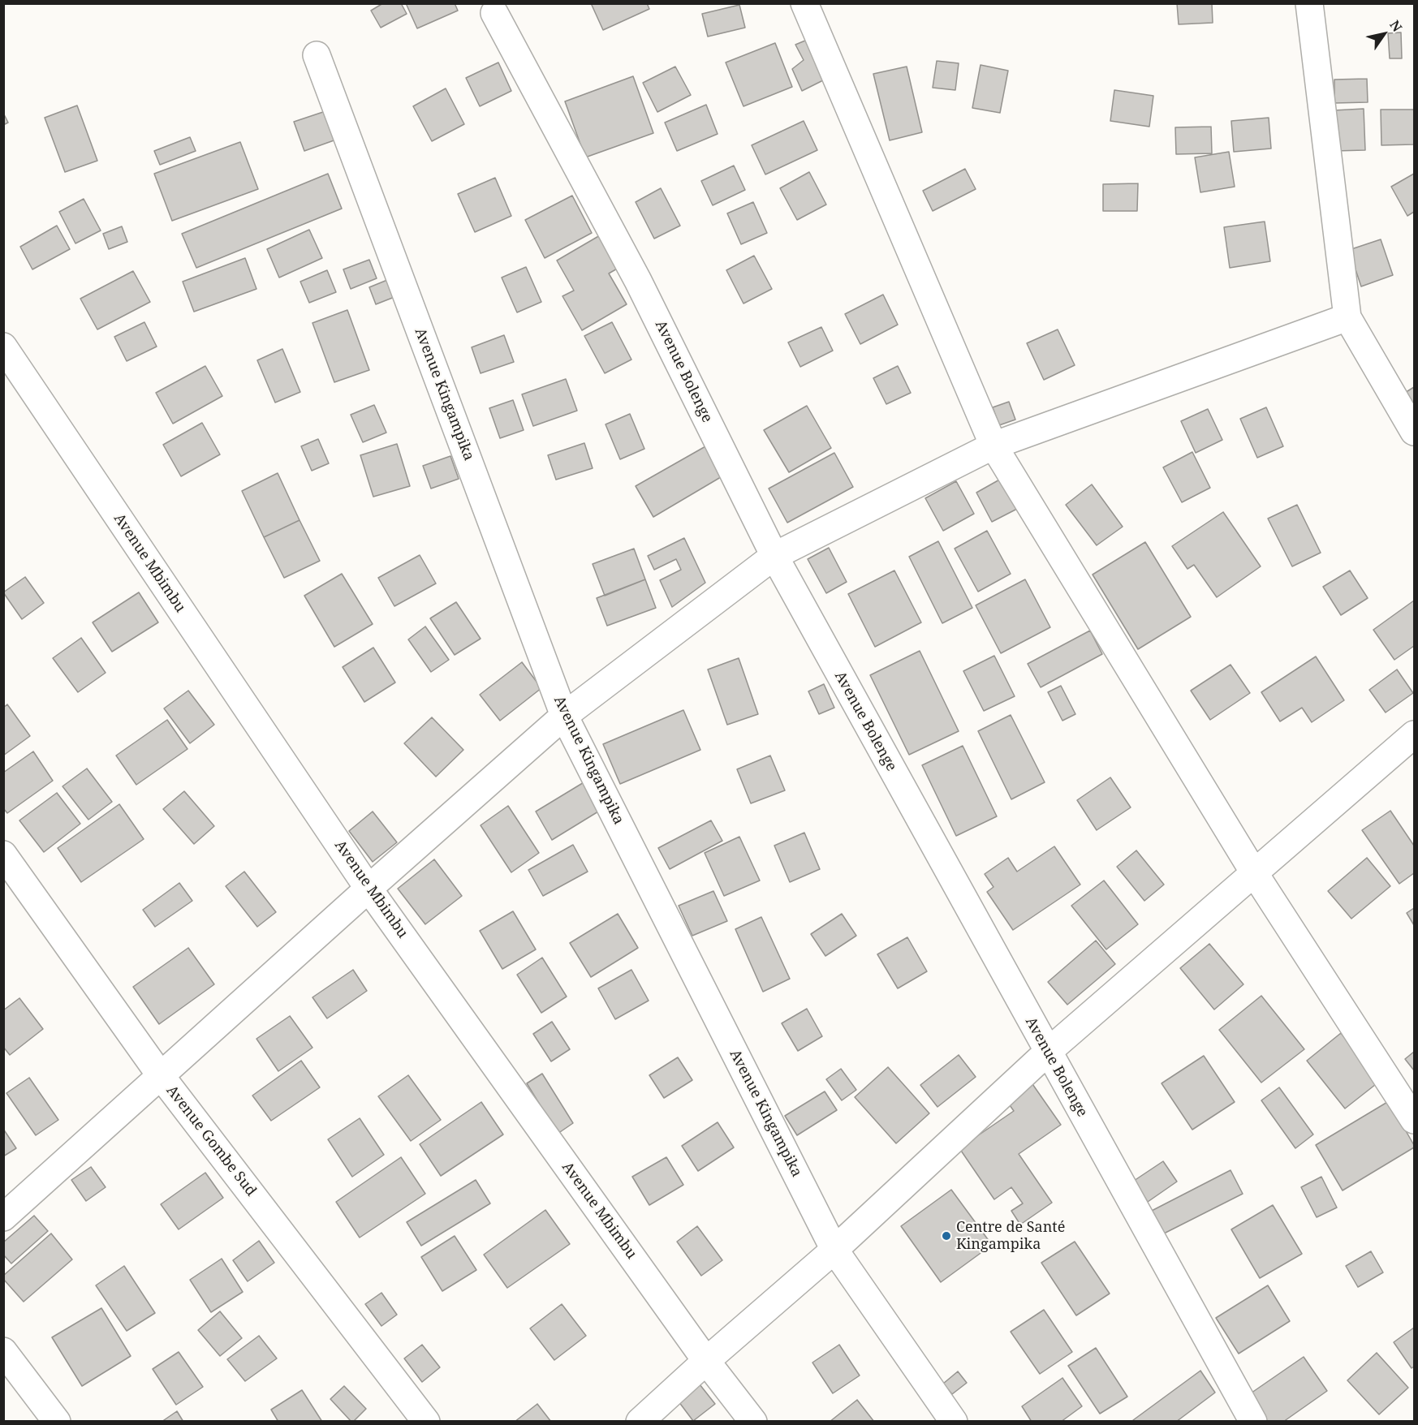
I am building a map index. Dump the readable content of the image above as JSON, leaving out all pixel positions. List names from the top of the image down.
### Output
{
  "streets": {
    "street": [
      "Avenue Bolenge",
      "Avenue Kingampika",
      "Avenue Mbimbu",
      "Avenue Gombe Sud"
    ]
  },
  "places": ["Centre de Santé Kingampika"],
  "north": "top right"
}
